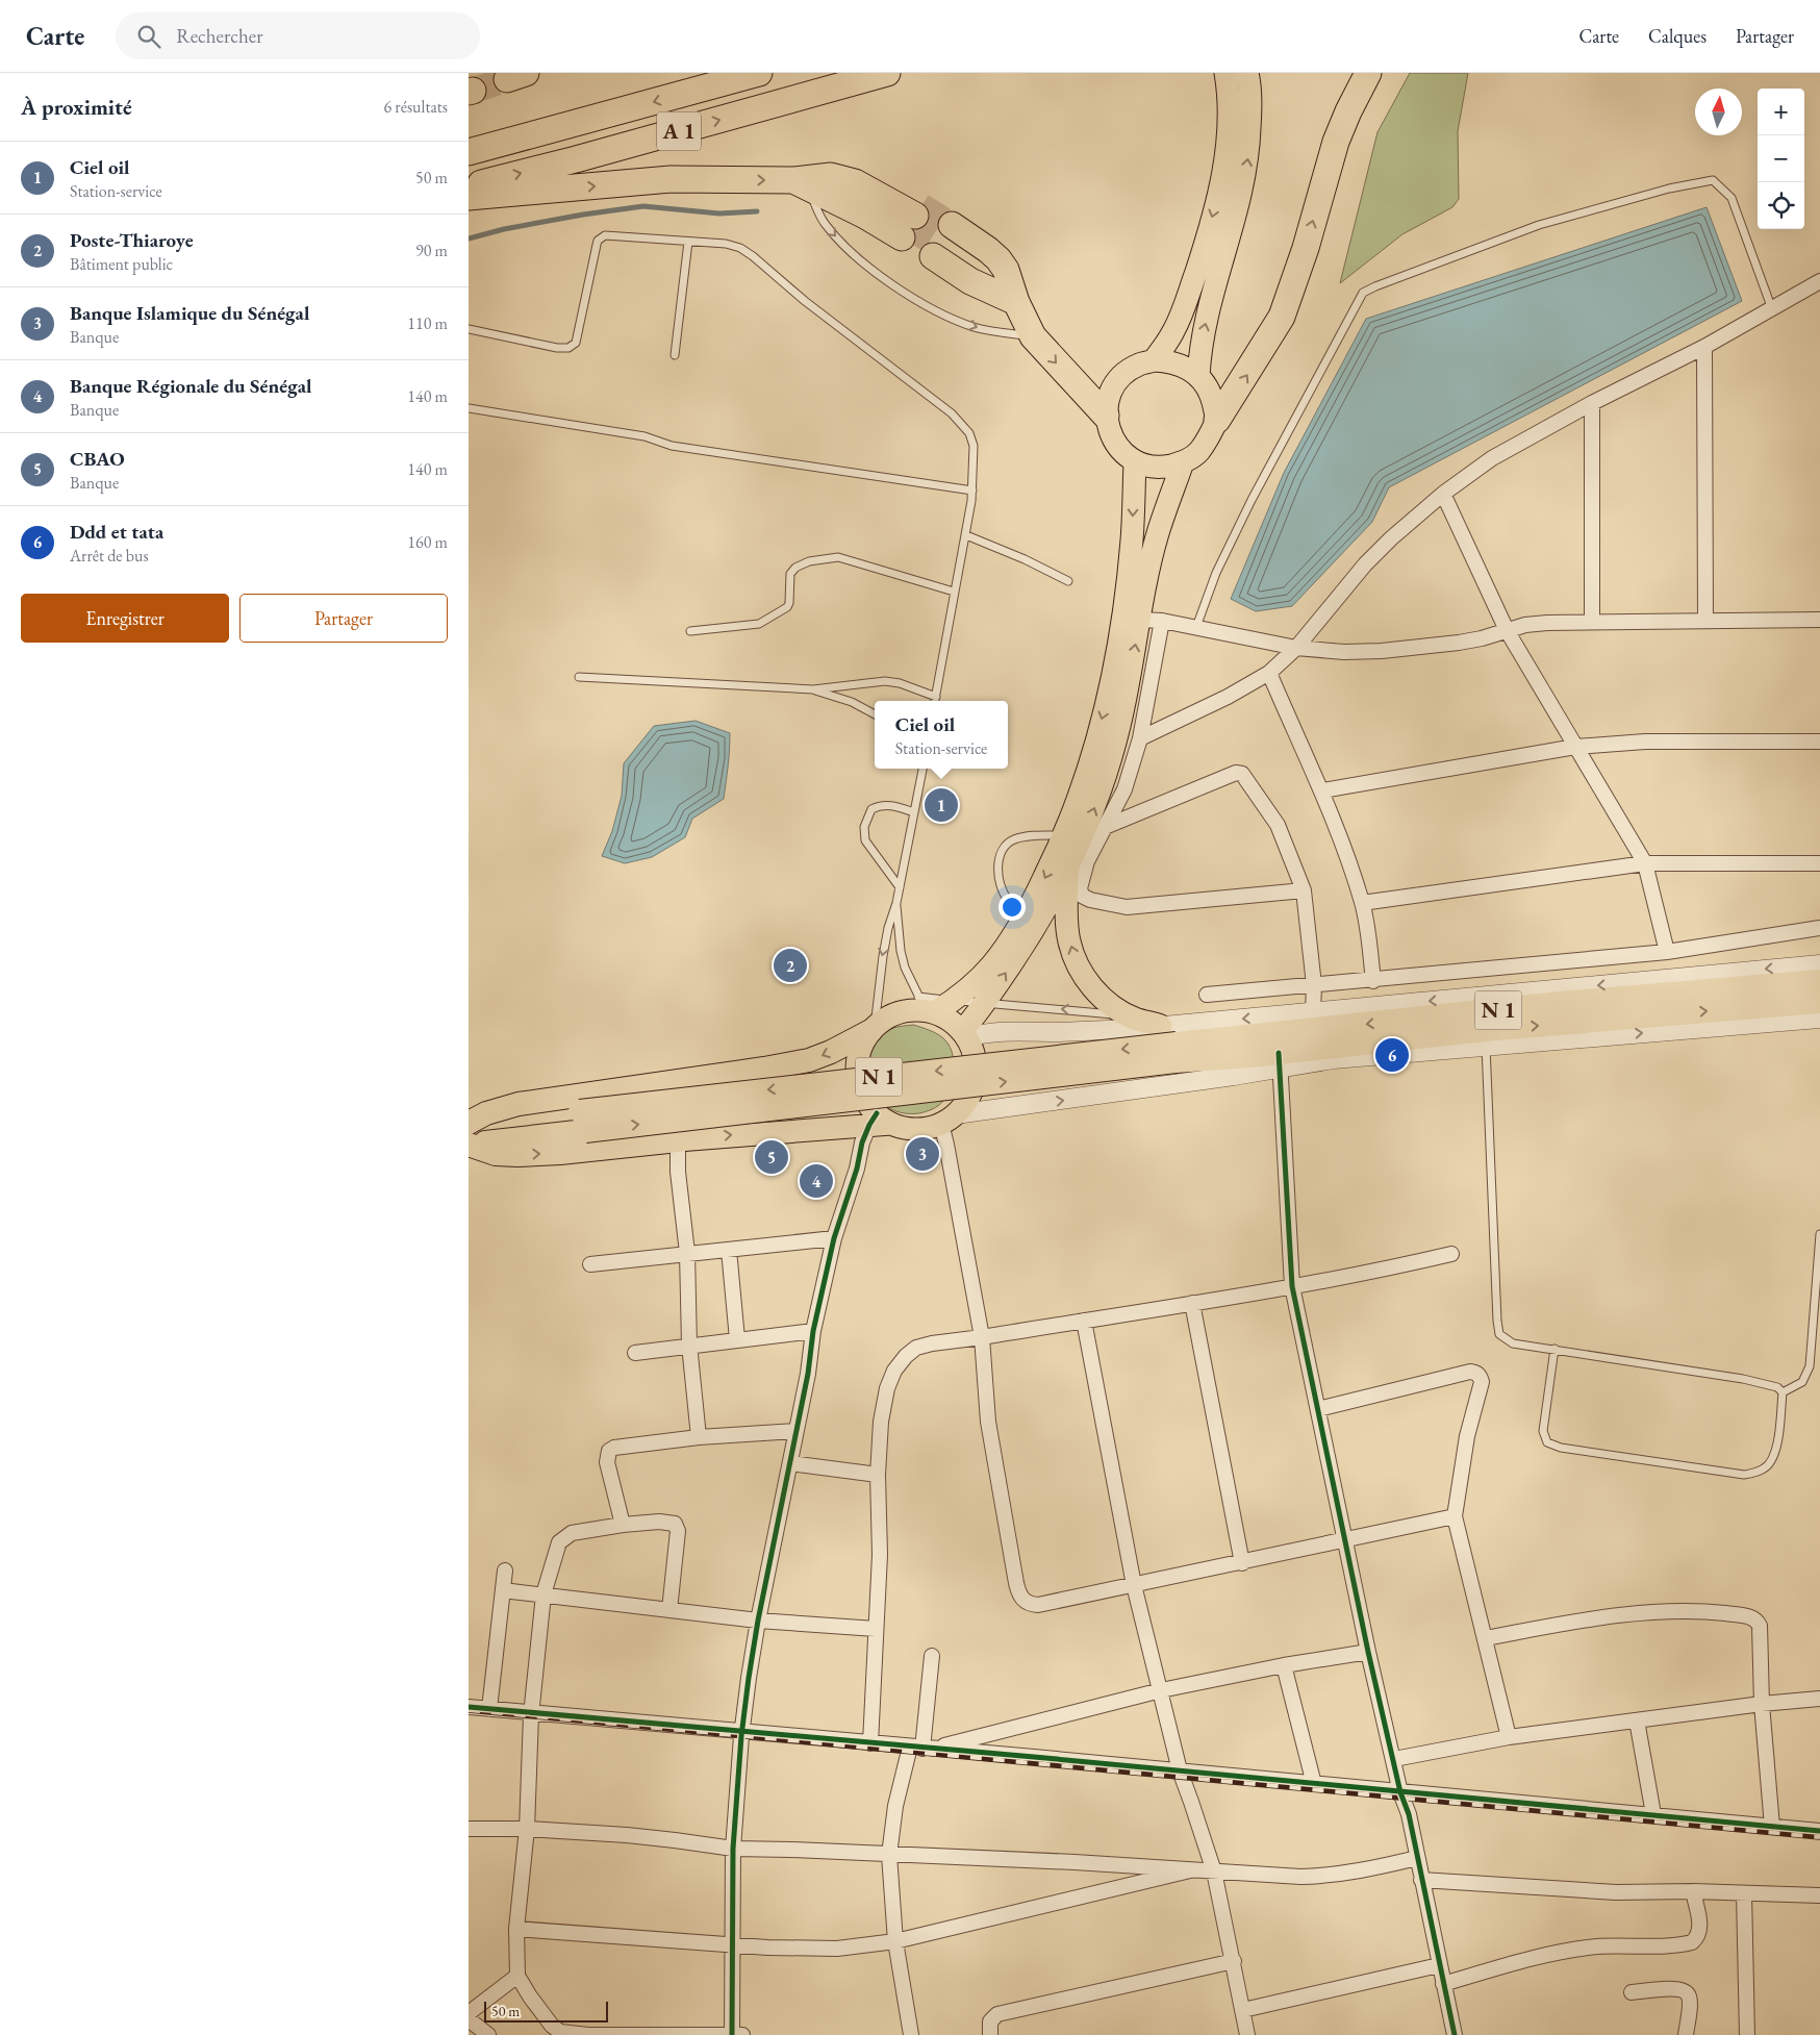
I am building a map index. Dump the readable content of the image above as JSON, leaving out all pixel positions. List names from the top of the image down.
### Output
{
  "streets": {
    "highway": ["A 1", "N 1"]
  },
  "scale_bar": "50 m",
  "north": "top",
  "page": {
    "header": "Carte",
    "search": "Rechercher",
    "nav": ["Carte", "Calques", "Partager"],
    "heading": ["À proximité", "6 résultats"],
    "map_buttons": ["+", "−"],
    "list": [
      {
        "mark": "1",
        "name": "Ciel oil",
        "note": "Station-service",
        "value": "50 m"
      },
      {
        "mark": "2",
        "name": "Poste-Thiaroye",
        "note": "Bâtiment public",
        "value": "90 m"
      },
      {
        "mark": "3",
        "name": "Banque Islamique du Sénégal",
        "note": "Banque",
        "value": "110 m"
      },
      {
        "mark": "4",
        "name": "Banque Régionale du Sénégal",
        "note": "Banque",
        "value": "140 m"
      },
      {
        "mark": "5",
        "name": "CBAO",
        "note": "Banque",
        "value": "140 m"
      },
      {
        "mark": "6",
        "name": "Ddd et tata",
        "note": "Arrêt de bus",
        "value": "160 m"
      }
    ],
    "buttons": ["Enregistrer", "Partager"],
    "popup": ["Ciel oil", "Station-service"],
    "pins": [
      "1",
      "2",
      "6",
      "3",
      "5",
      "4"
    ],
    "scale": "50 m"
  }
}
